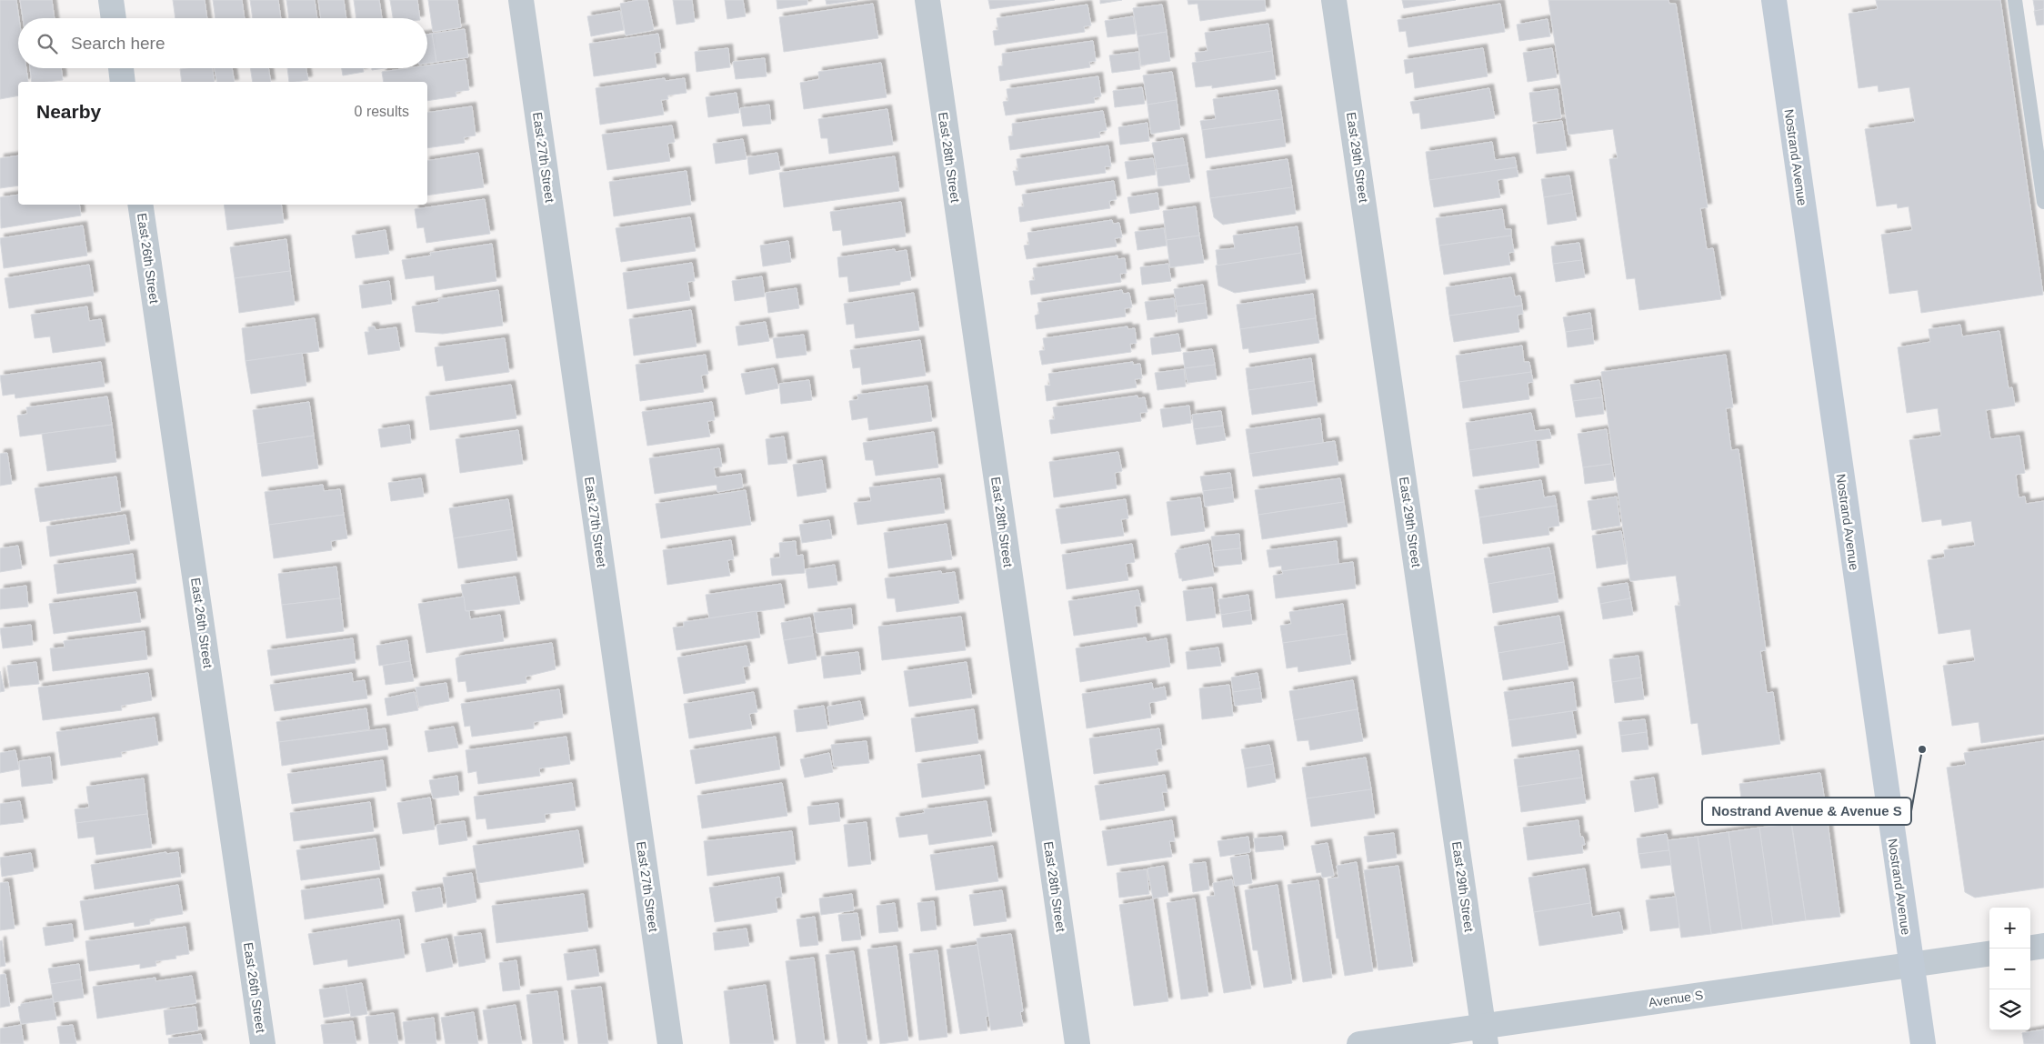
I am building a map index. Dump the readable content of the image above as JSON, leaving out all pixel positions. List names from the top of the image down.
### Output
{
  "streets": {
    "main road": ["Nostrand Avenue"],
    "street": [
      "East 27th Street",
      "East 28th Street",
      "East 29th Street",
      "East 26th Street",
      "Avenue S"
    ]
  },
  "crossings": [
    ["East 29th Street", "Avenue S"],
    ["Nostrand Avenue", "Avenue S"]
  ],
  "places": ["Nostrand Avenue & Avenue S"],
  "page": {
    "search": "Search here",
    "heading": ["Nearby", "0 results"],
    "map_buttons": ["+", "−"]
  }
}
